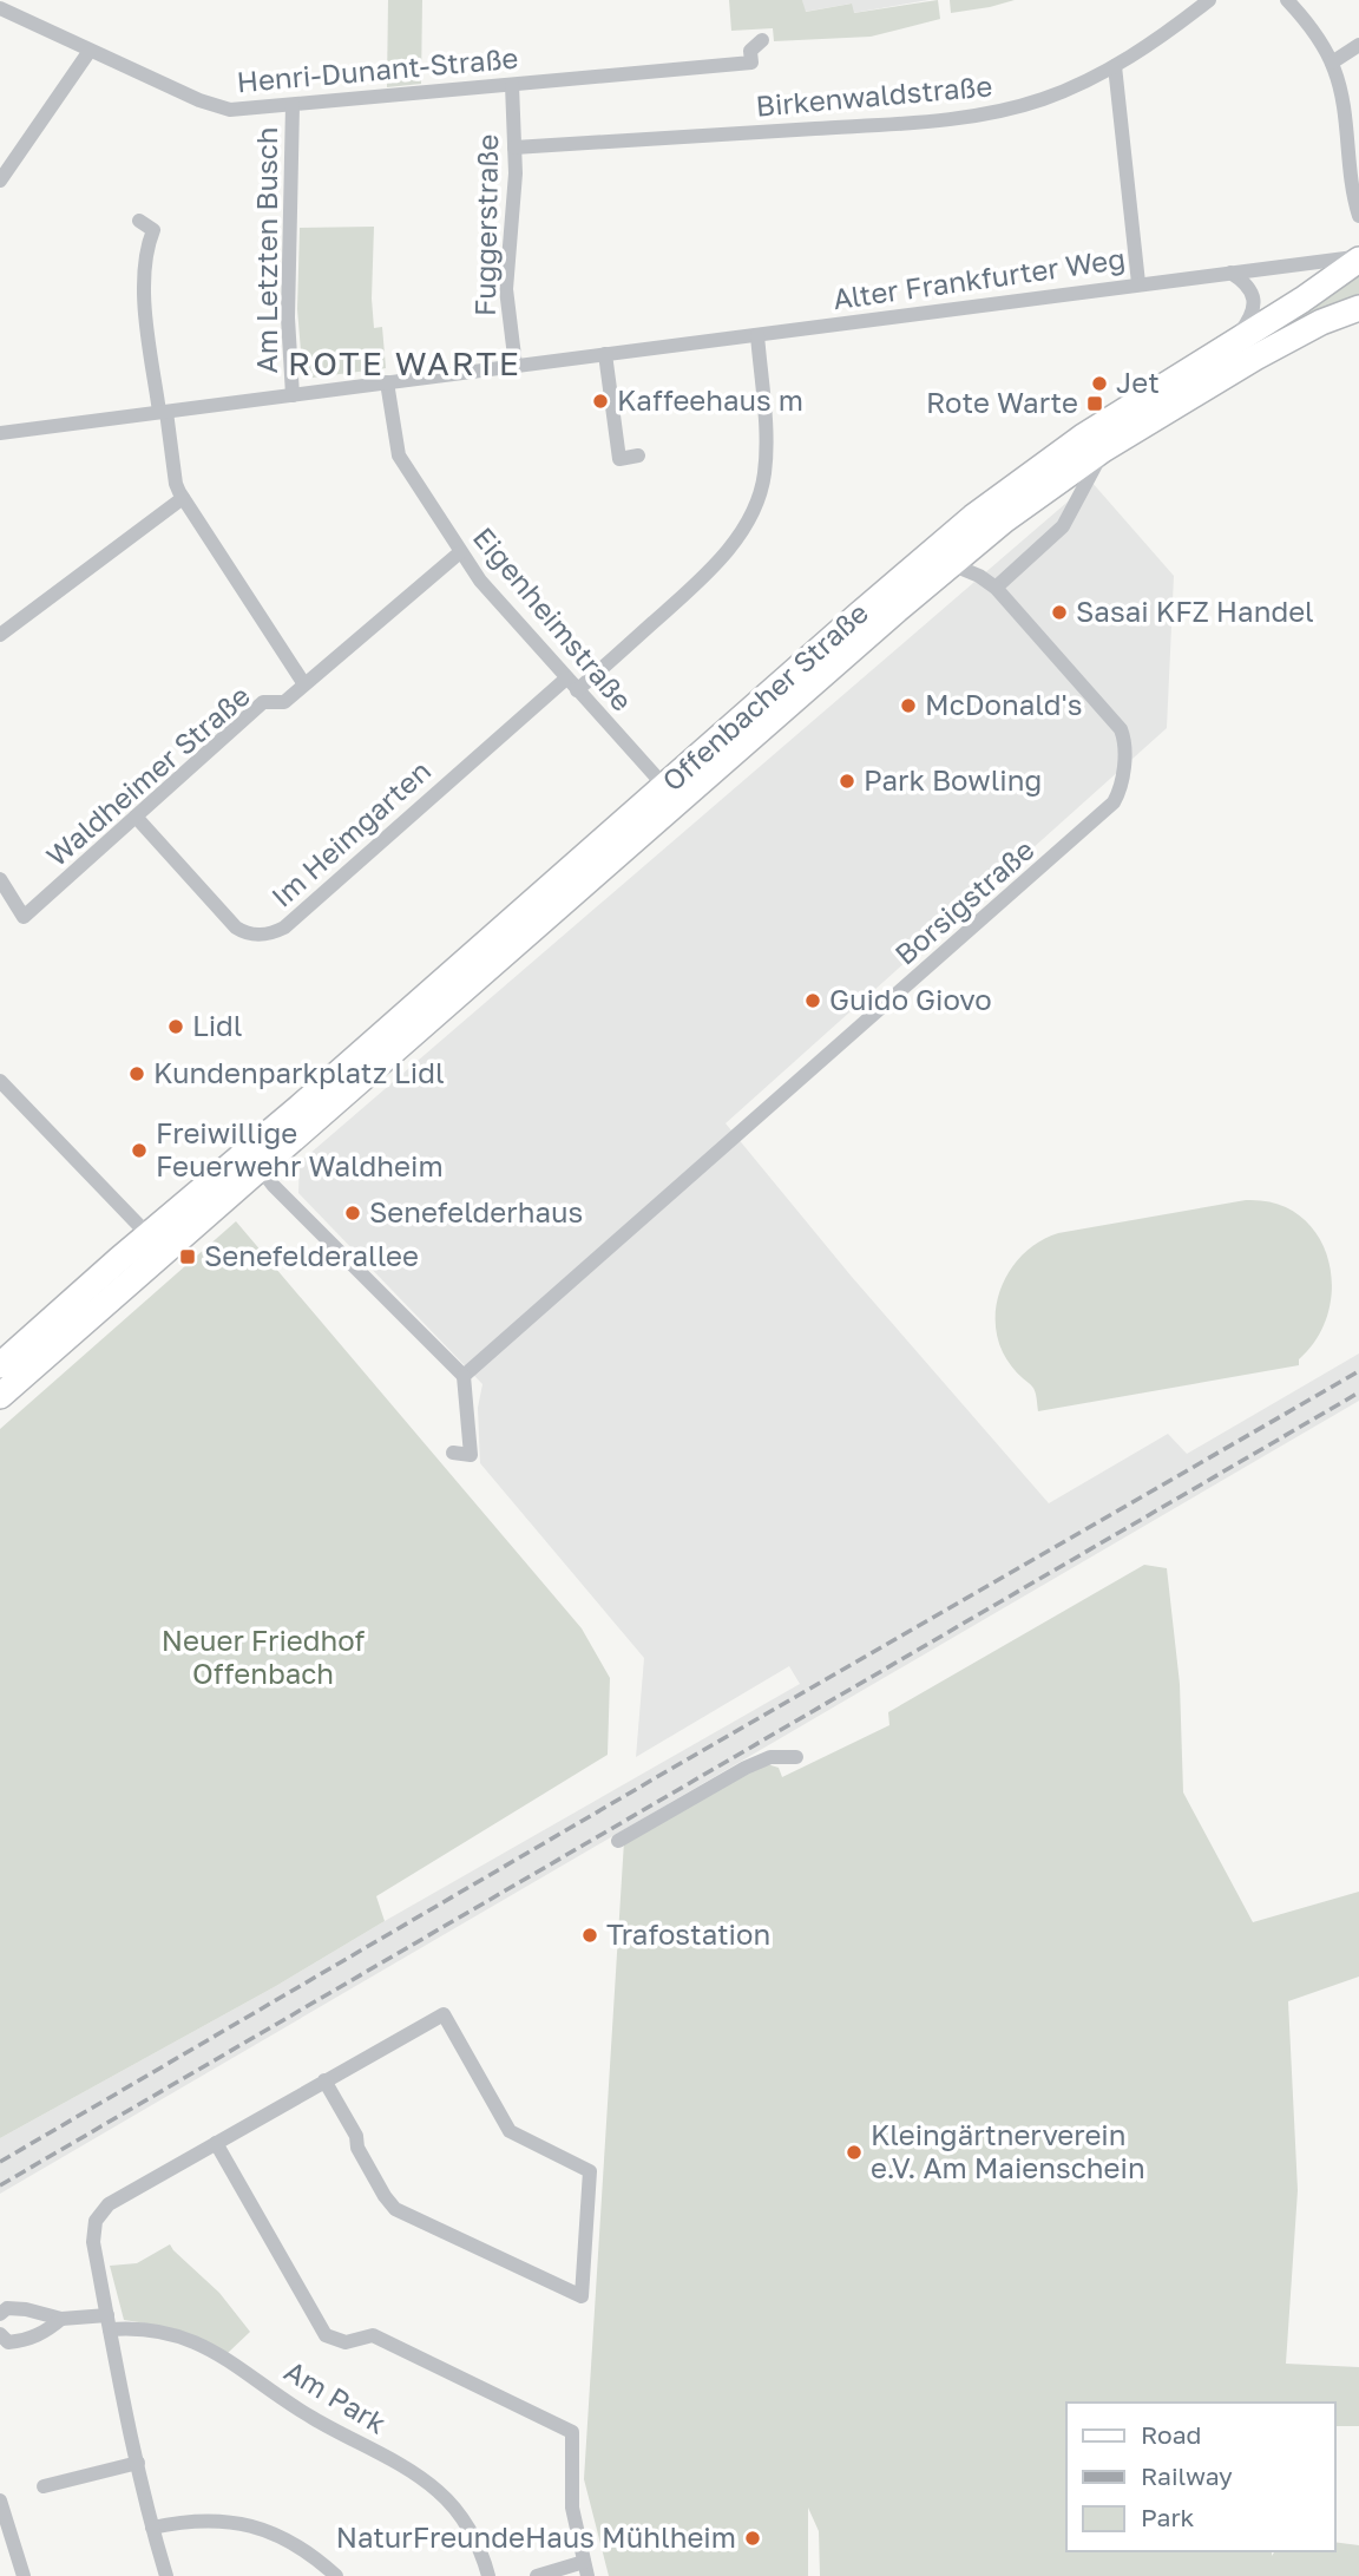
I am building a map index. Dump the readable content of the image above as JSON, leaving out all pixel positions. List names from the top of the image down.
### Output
{
  "streets": {
    "main road": ["Offenbacher Straße"],
    "street": [
      "Henri-Dunant-Straße",
      "Birkenwaldstraße",
      "Fuggerstraße",
      "Am Letzten Busch",
      "Alter Frankfurter Weg",
      "Eigenheimstraße",
      "Waldheimer Straße",
      "Im Heimgarten",
      "Borsigstraße",
      "Am Park"
    ]
  },
  "crossings": [
    ["Henri-Dunant-Straße", "Fuggerstraße"],
    ["Henri-Dunant-Straße", "Am Letzten Busch"],
    ["Birkenwaldstraße", "Fuggerstraße"],
    ["Fuggerstraße", "Alter Frankfurter Weg"],
    ["Am Letzten Busch", "Alter Frankfurter Weg"],
    ["Alter Frankfurter Weg", "Eigenheimstraße"],
    ["Alter Frankfurter Weg", "Offenbacher Straße"],
    ["Eigenheimstraße", "Offenbacher Straße"],
    ["Eigenheimstraße", "Waldheimer Straße"],
    ["Eigenheimstraße", "Im Heimgarten"],
    ["Offenbacher Straße", "Borsigstraße"],
    ["Waldheimer Straße", "Im Heimgarten"]
  ],
  "districts": ["ROTE WARTE"],
  "parks": ["Neuer Friedhof Offenbach"],
  "places": {
    "other": [
      "Jet",
      "Kaffeehaus m",
      "Sasai KFZ Handel",
      "McDonald's",
      "Park Bowling",
      "Guido Giovo",
      "Lidl",
      "Kundenparkplatz Lidl",
      "Freiwillige Feuerwehr Waldheim",
      "Senefelderhaus",
      "Trafostation",
      "Kleingärtnerverein e.V. Am Maienschein",
      "NaturFreundeHaus Mühlheim"
    ],
    "transit": ["Rote Warte", "Senefelderallee"]
  },
  "legend": ["Road", "Railway", "Park"]
}
